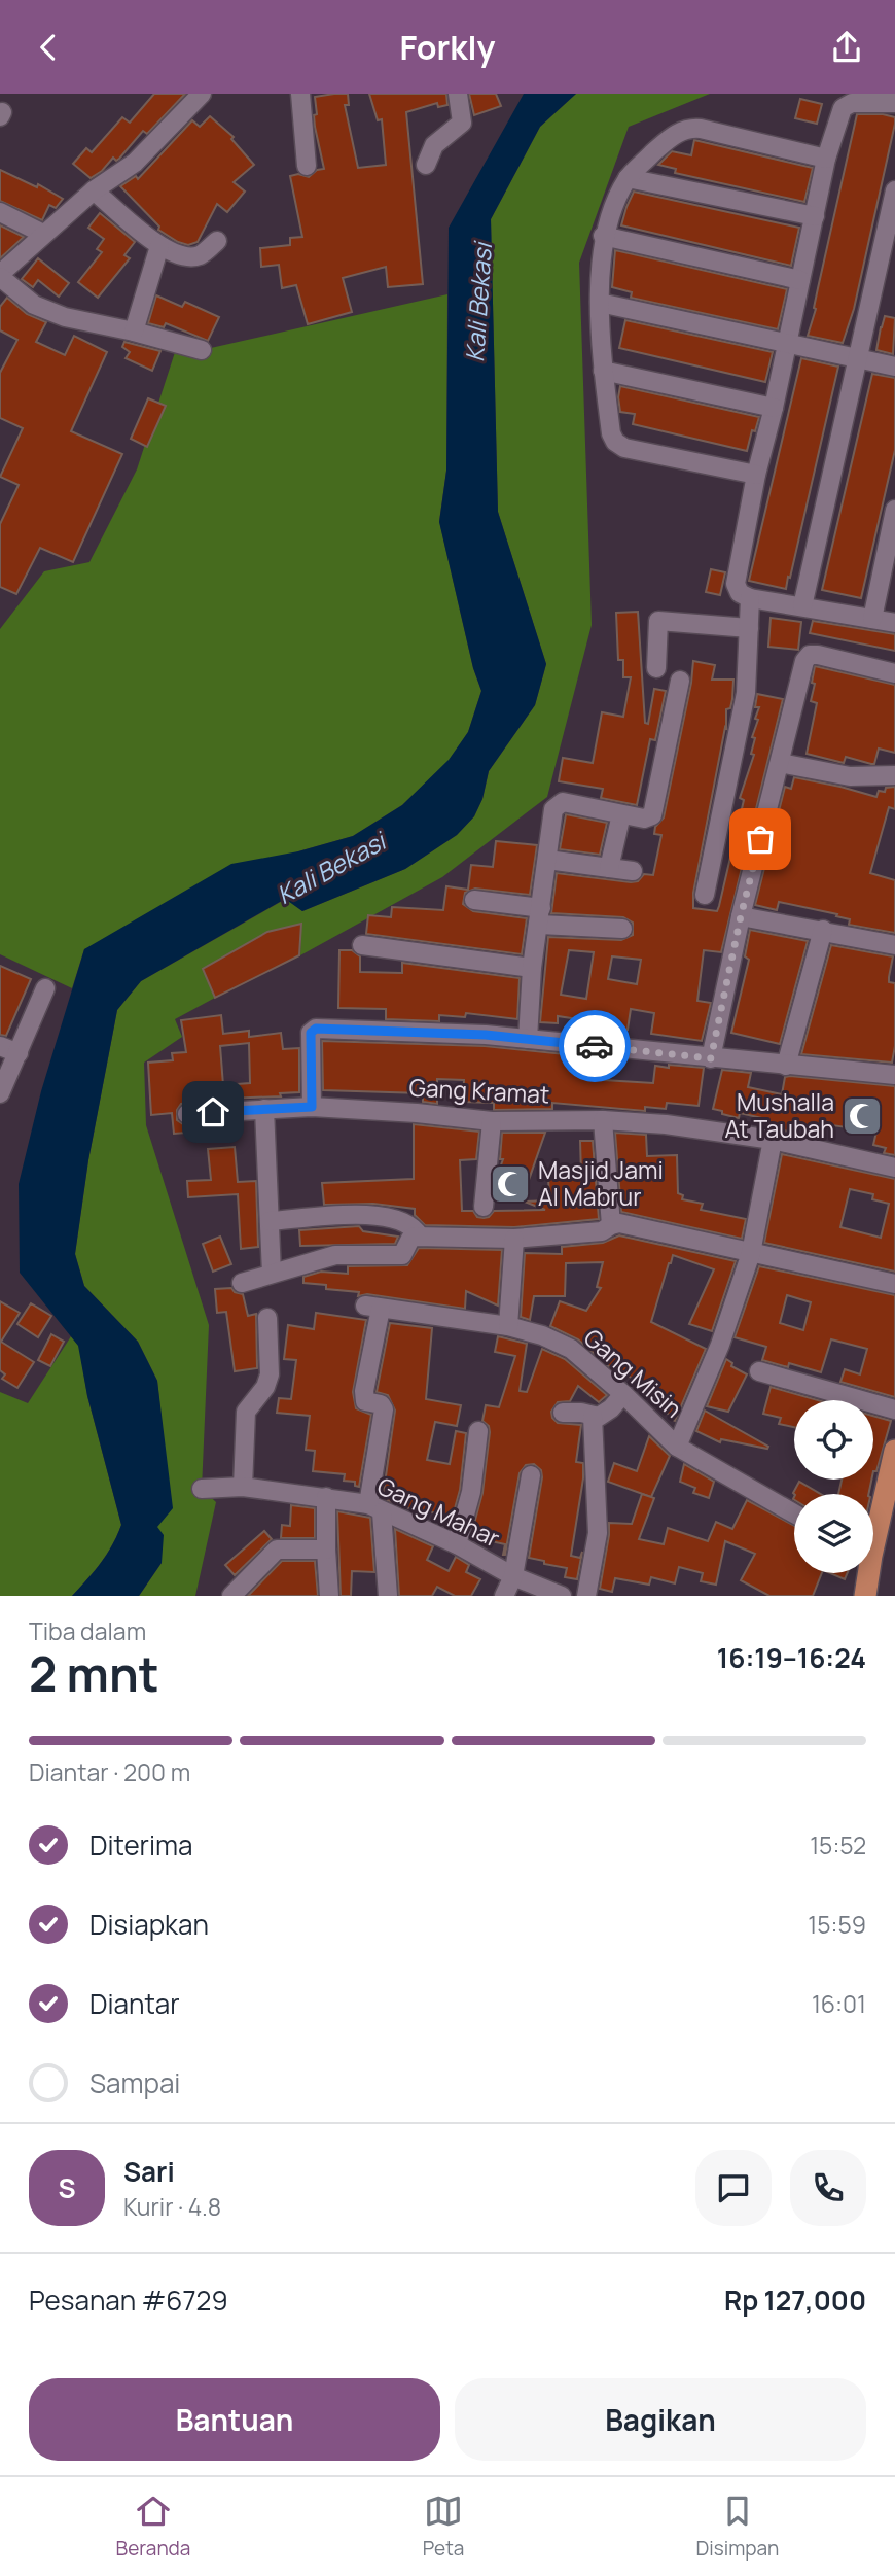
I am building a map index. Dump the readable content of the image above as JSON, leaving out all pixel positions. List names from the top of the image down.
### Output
{
  "streets": {
    "street": ["Gang Kramat", "Gang Misin", "Gang Mahar"]
  },
  "crossings": [
    ["Gang Misin", "Gang Mahar"]
  ],
  "water": ["Kali Bekasi"],
  "places": {
    "mosque": ["Mushalla At Taubah", "Masjid Jami Al Mabrur"]
  },
  "page": {
    "header": "Forkly",
    "heading": ["2 mnt", "Tiba dalam", "16:19–16:24"],
    "panel": [
      "Sari",
      "Kurir · 4.8",
      "Pesanan #6729",
      "Rp 127,000"
    ],
    "bar": "Diantar · 200 m",
    "list": [
      ["Diterima", "15:52"],
      ["Disiapkan", "15:59"],
      ["Diantar", "16:01"],
      "Sampai"
    ],
    "round": "S",
    "buttons": ["Bantuan", "Bagikan"],
    "tabs": ["Beranda", "Peta", "Disimpan"]
  }
}
